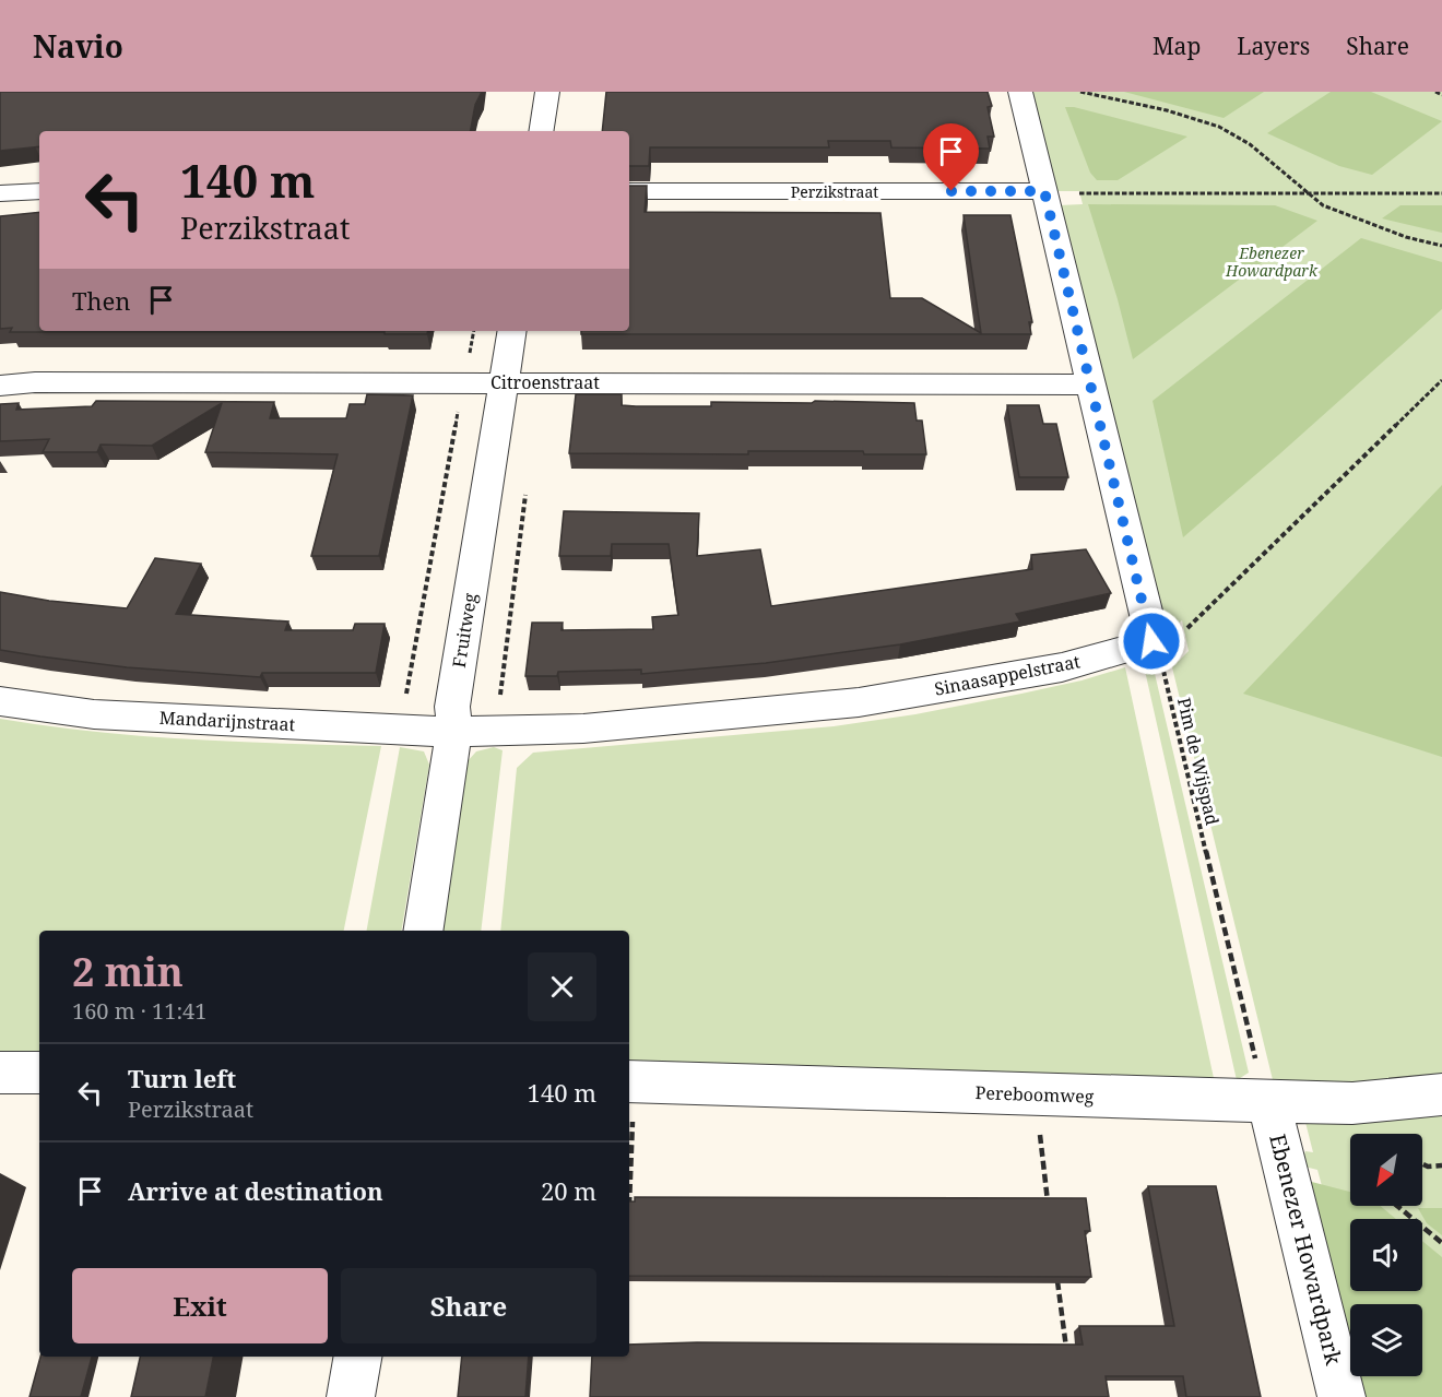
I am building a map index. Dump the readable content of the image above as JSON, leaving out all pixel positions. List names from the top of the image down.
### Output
{
  "streets": {
    "street": [
      "Perzikstraat",
      "Citroenstraat",
      "Fruitweg",
      "Sinaasappelstraat",
      "Mandarijnstraat",
      "Pereboomweg",
      "Ebenezer Howardpark"
    ],
    "path": ["Pim de Wijspad"]
  },
  "crossings": [
    ["Perzikstraat", "Sinaasappelstraat"],
    ["Citroenstraat", "Fruitweg"],
    ["Citroenstraat", "Sinaasappelstraat"],
    ["Fruitweg", "Sinaasappelstraat"],
    ["Fruitweg", "Mandarijnstraat"],
    ["Sinaasappelstraat", "Mandarijnstraat"],
    ["Pim de Wijspad", "Pereboomweg"],
    ["Pim de Wijspad", "Ebenezer Howardpark"],
    ["Pereboomweg", "Ebenezer Howardpark"]
  ],
  "parks": ["Ebenezer Howardpark"],
  "north": "bottom left",
  "page": {
    "header": "Navio",
    "nav": ["Map", "Layers", "Share"],
    "turn": ["140 m", "Perzikstraat"],
    "then": "Then",
    "heading": ["2 min", "160 m · 11:41"],
    "list": [
      {
        "name": "Turn left",
        "note": "Perzikstraat",
        "value": "140 m"
      },
      {
        "name": "Arrive at destination",
        "value": "20 m"
      }
    ],
    "buttons": ["Exit", "Share"]
  }
}
